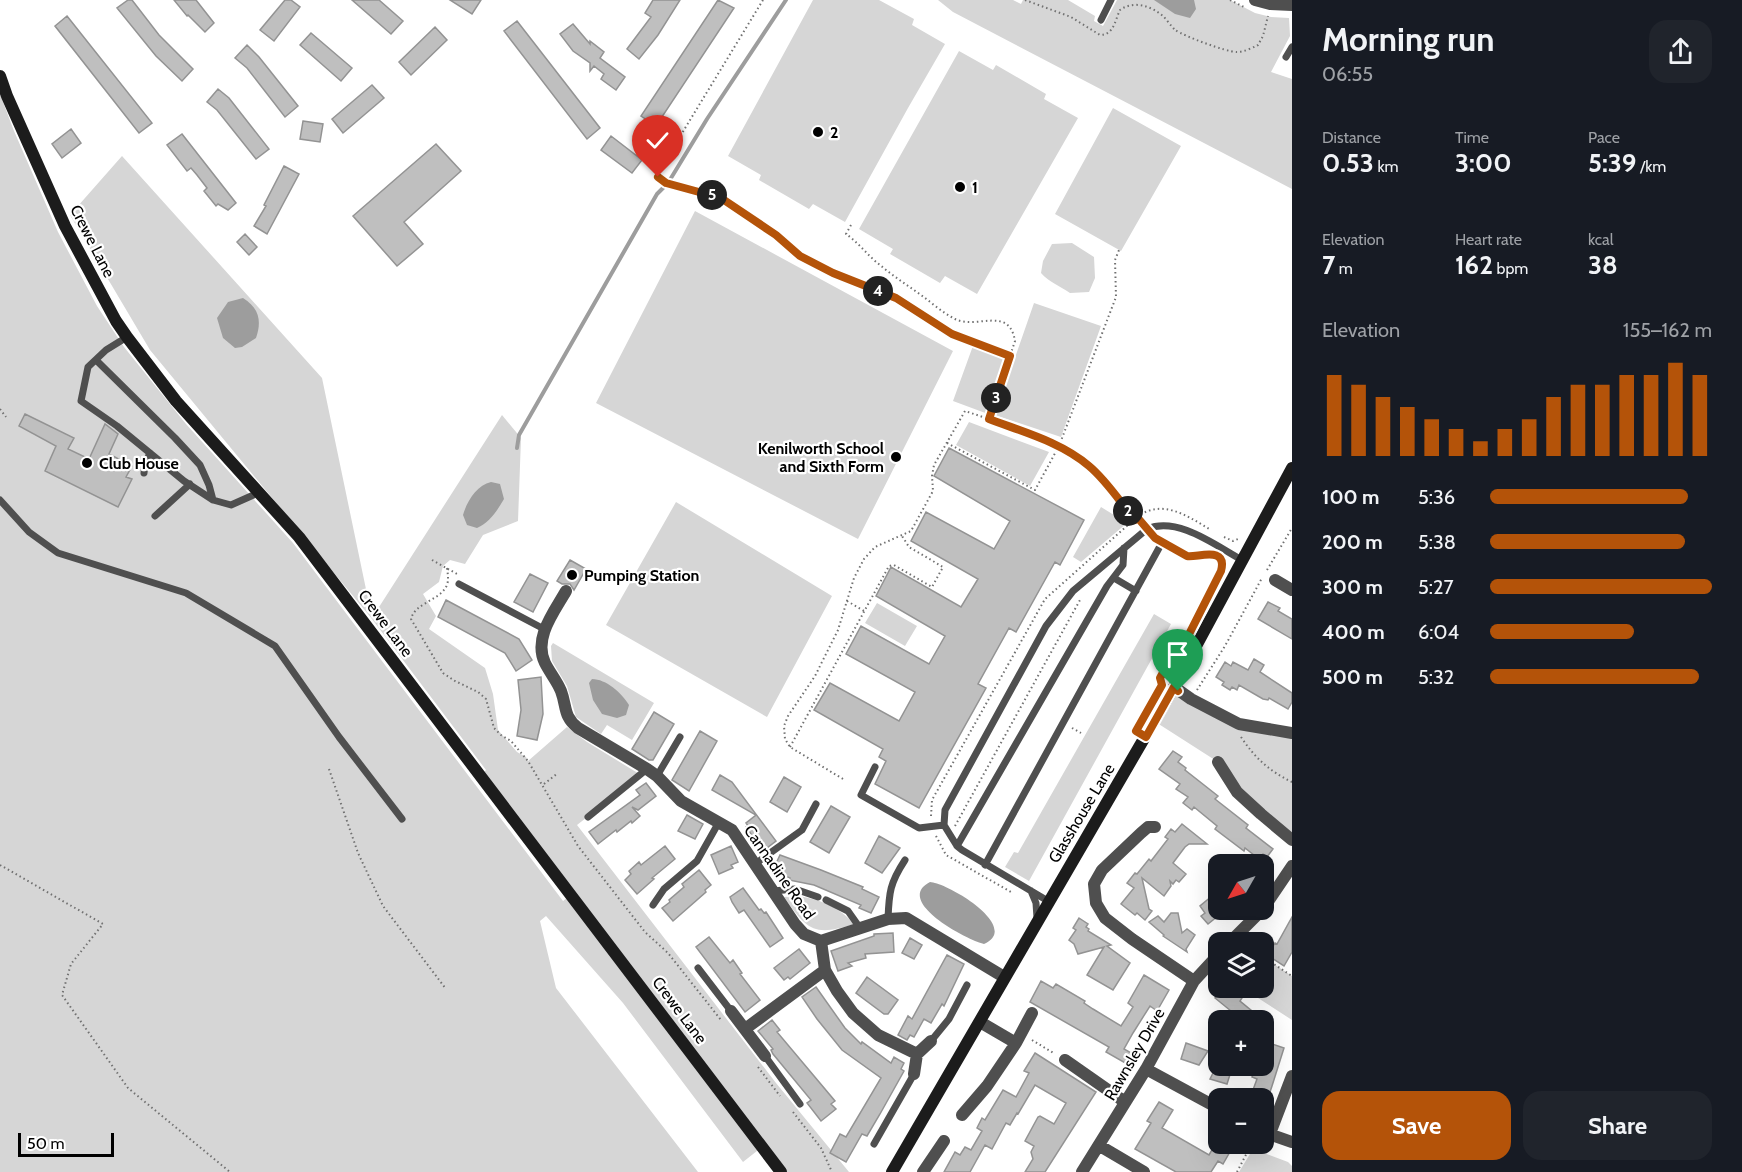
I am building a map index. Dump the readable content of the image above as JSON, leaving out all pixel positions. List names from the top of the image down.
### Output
{
  "streets": {
    "street": [
      "Crewe Lane",
      "Glasshouse Lane",
      "Cannadine Road",
      "Rawnsley Drive"
    ]
  },
  "crossings": [
    ["Glasshouse Lane", "Cannadine Road"]
  ],
  "places": [
    "2",
    "1",
    "Kenilworth School and Sixth Form",
    "Club House",
    "Pumping Station"
  ],
  "scale_bar": "50 m",
  "north": "bottom left",
  "page": {
    "heading": ["Morning run", "06:55"],
    "stats": [
      ["Distance", "0.53 km"],
      ["Time", "3:00"],
      ["Pace", "5:39 /km"],
      ["Elevation", "7 m"],
      ["Heart rate", "162 bpm"],
      ["kcal", "38"]
    ],
    "pins": [
      "5",
      "4",
      "3",
      "2"
    ],
    "chart": ["Elevation", "155–162 m"],
    "list": [
      {
        "name": "100 m",
        "note": "5:36"
      },
      {
        "name": "200 m",
        "note": "5:38"
      },
      {
        "name": "300 m",
        "note": "5:27"
      },
      {
        "name": "400 m",
        "note": "6:04"
      },
      {
        "name": "500 m",
        "note": "5:32"
      }
    ],
    "map_buttons": ["+", "−"],
    "buttons": ["Save", "Share"],
    "scale": "50 m"
  }
}
